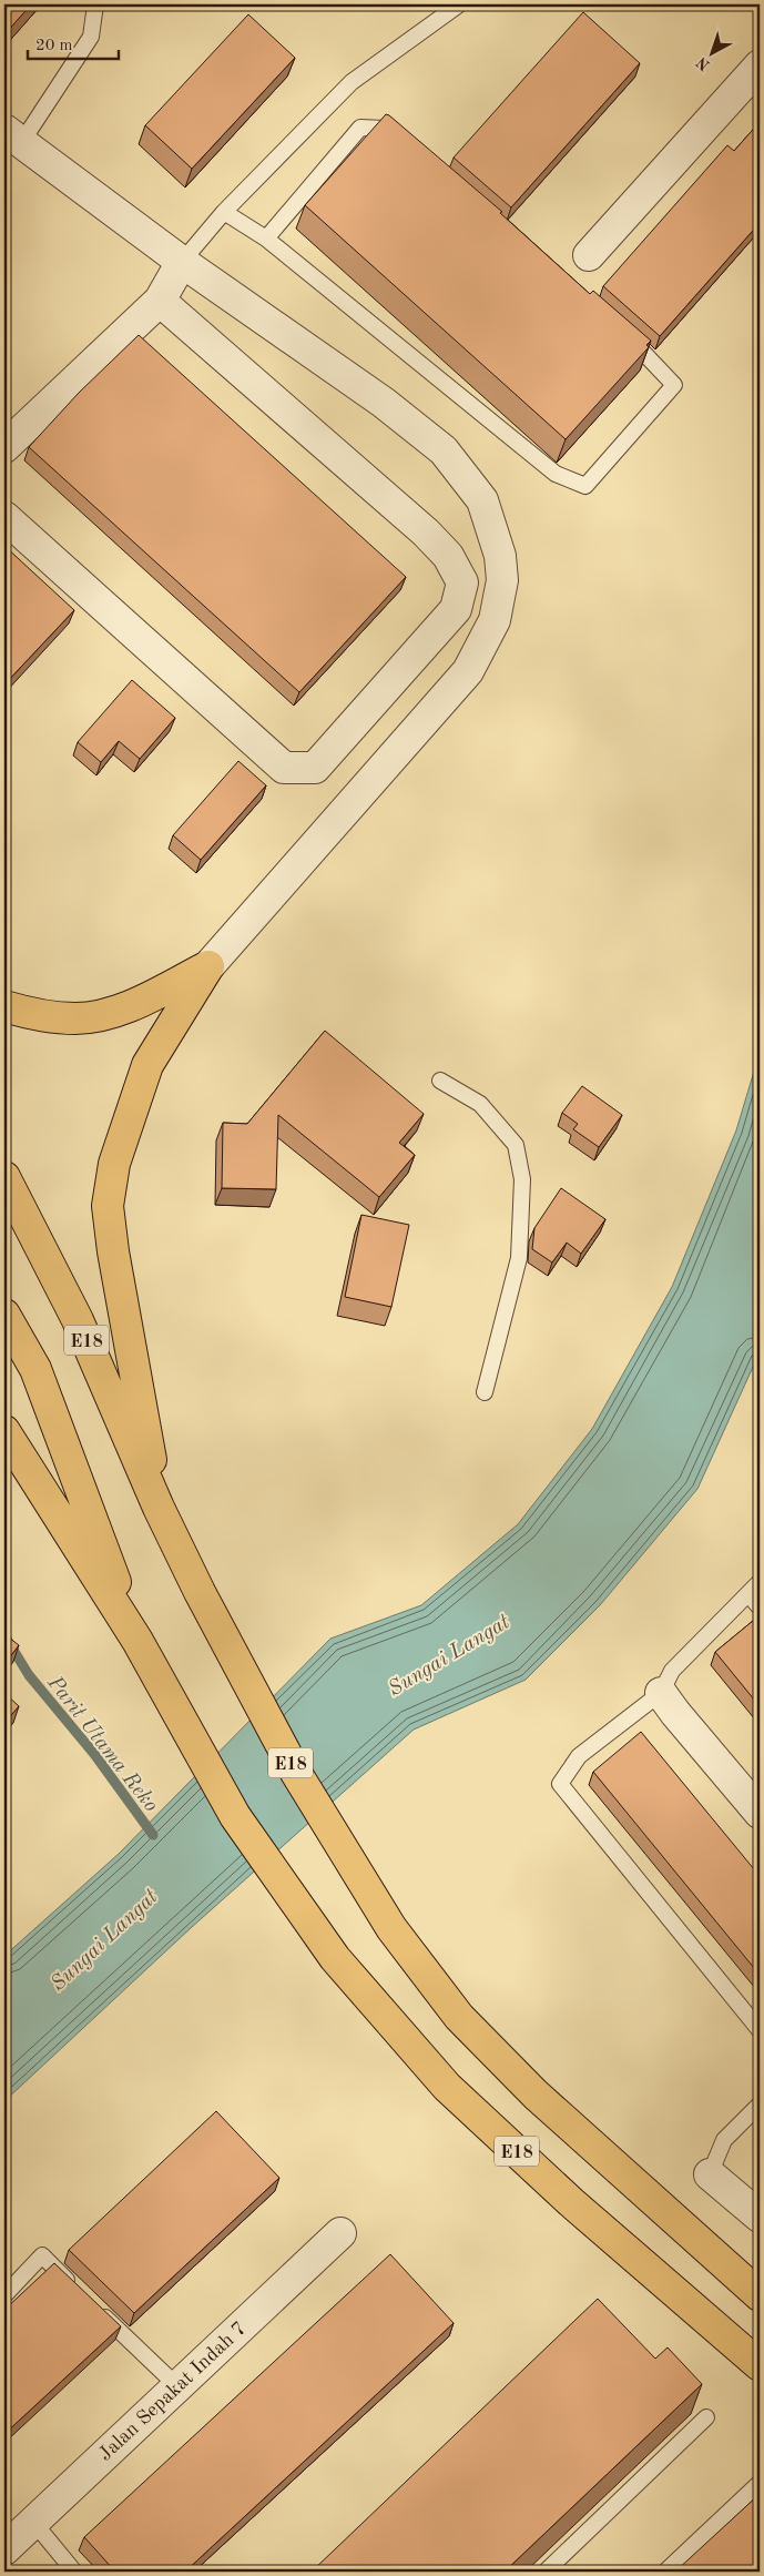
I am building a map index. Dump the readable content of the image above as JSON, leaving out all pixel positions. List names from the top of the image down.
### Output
{
  "streets": {
    "highway": ["E18"],
    "street": ["Jalan Sepakat Indah 7"]
  },
  "water": ["Sungai Langat", "Parit Utama Reko"],
  "scale_bar": "20 m",
  "north": "bottom left"
}
